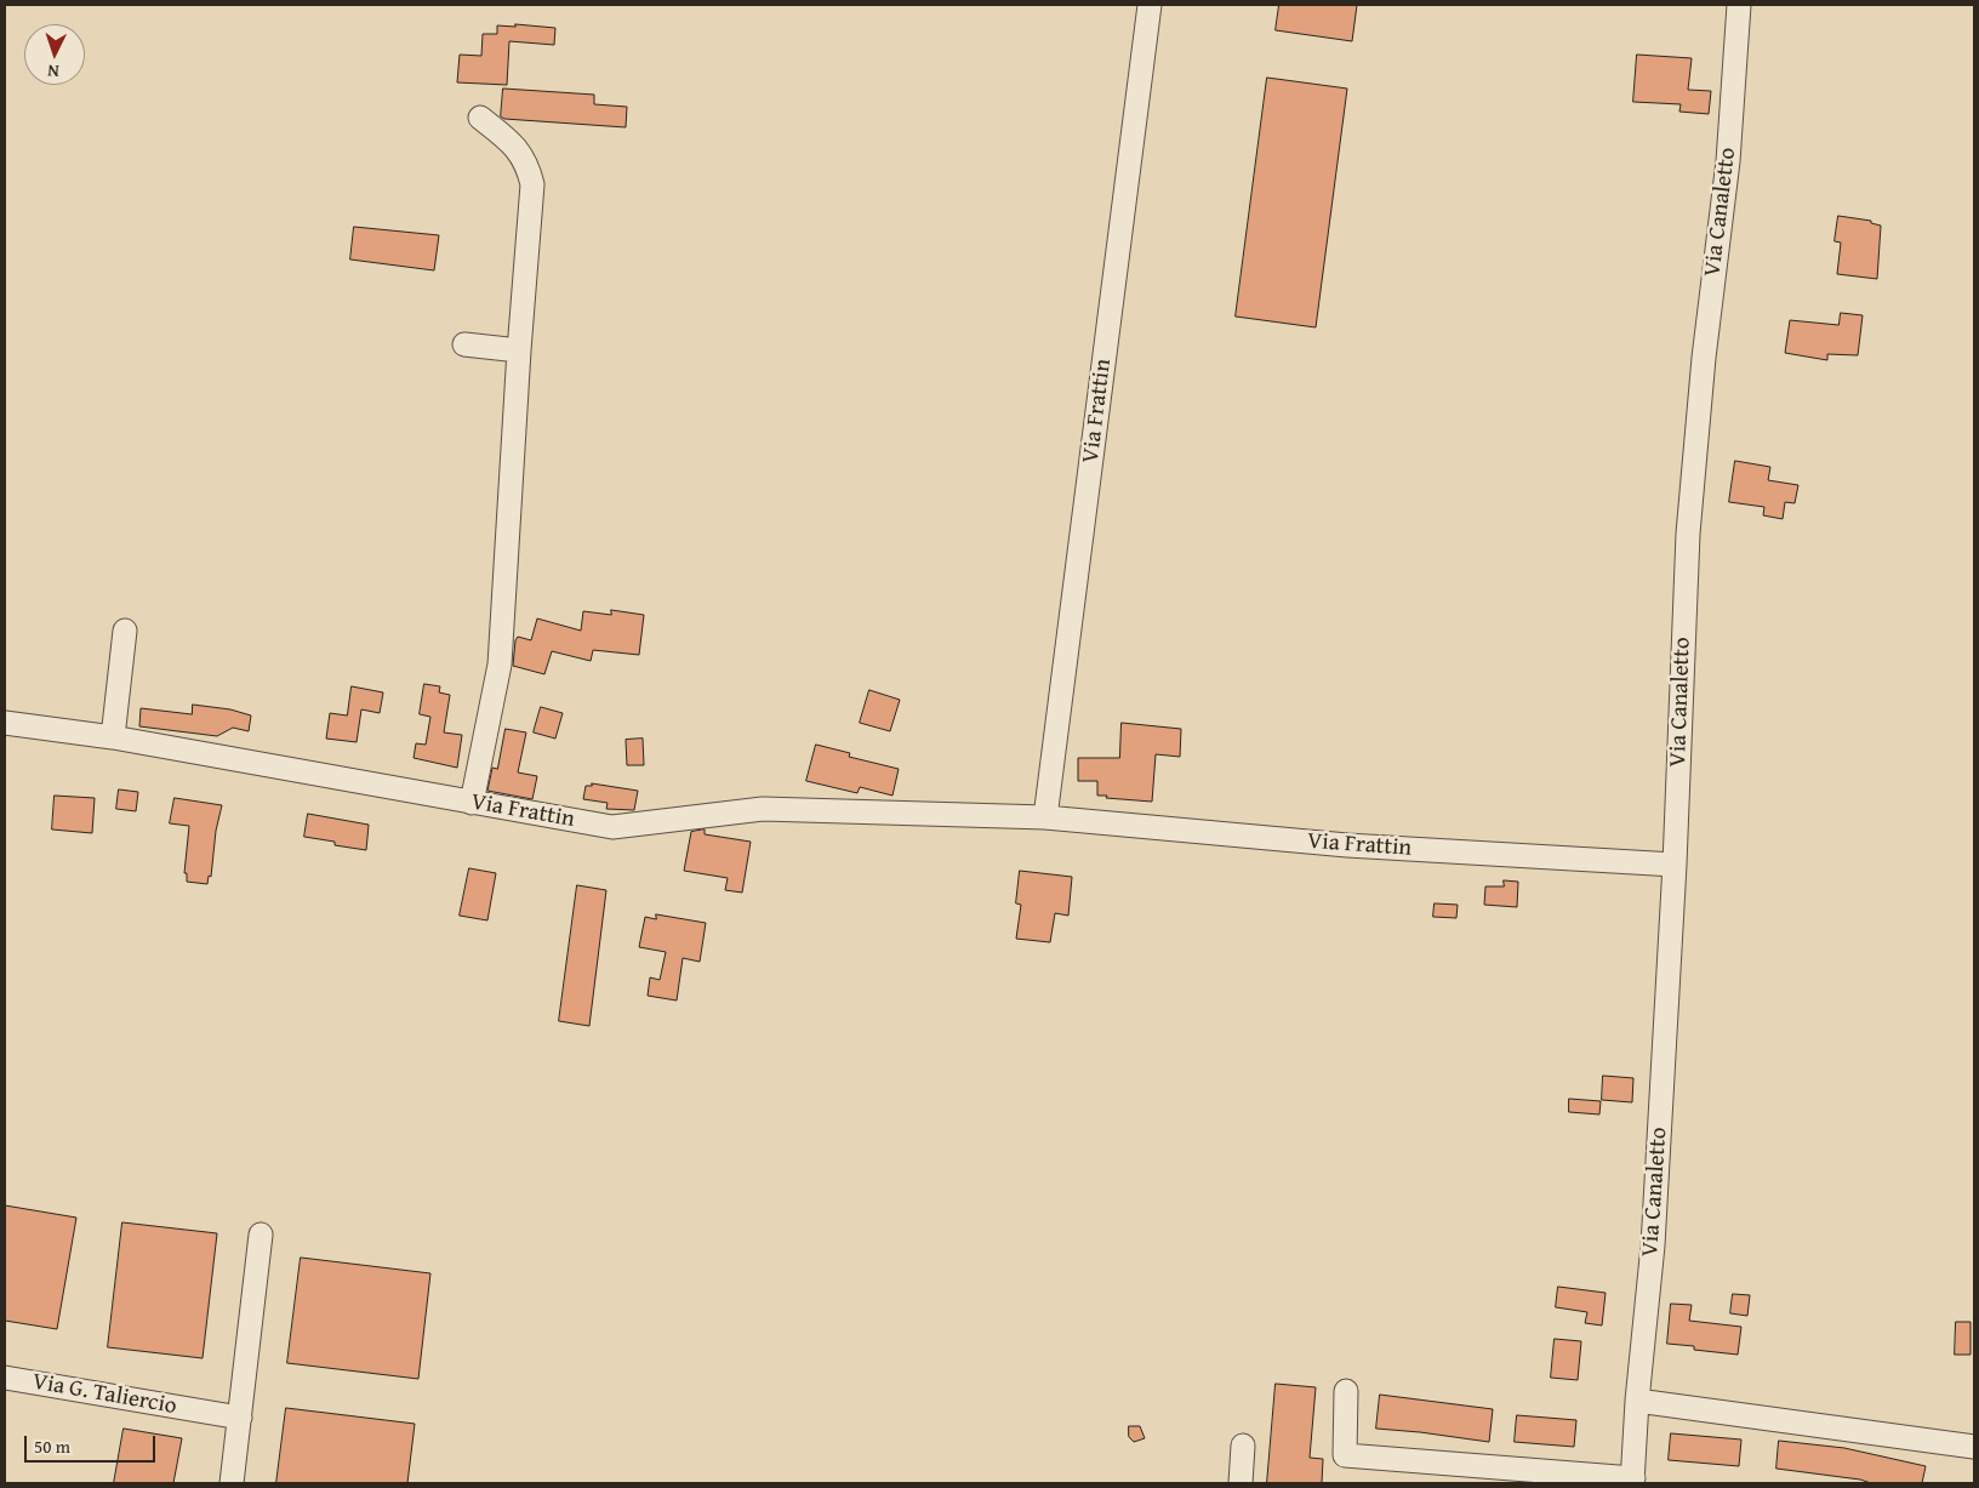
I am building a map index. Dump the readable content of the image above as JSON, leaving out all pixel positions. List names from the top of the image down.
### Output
{
  "streets": {
    "street": ["Via Canaletto", "Via Frattin", "Via G. Taliercio"]
  },
  "crossings": [
    ["Via Canaletto", "Via Frattin"]
  ],
  "scale_bar": "50 m",
  "north": "bottom"
}
